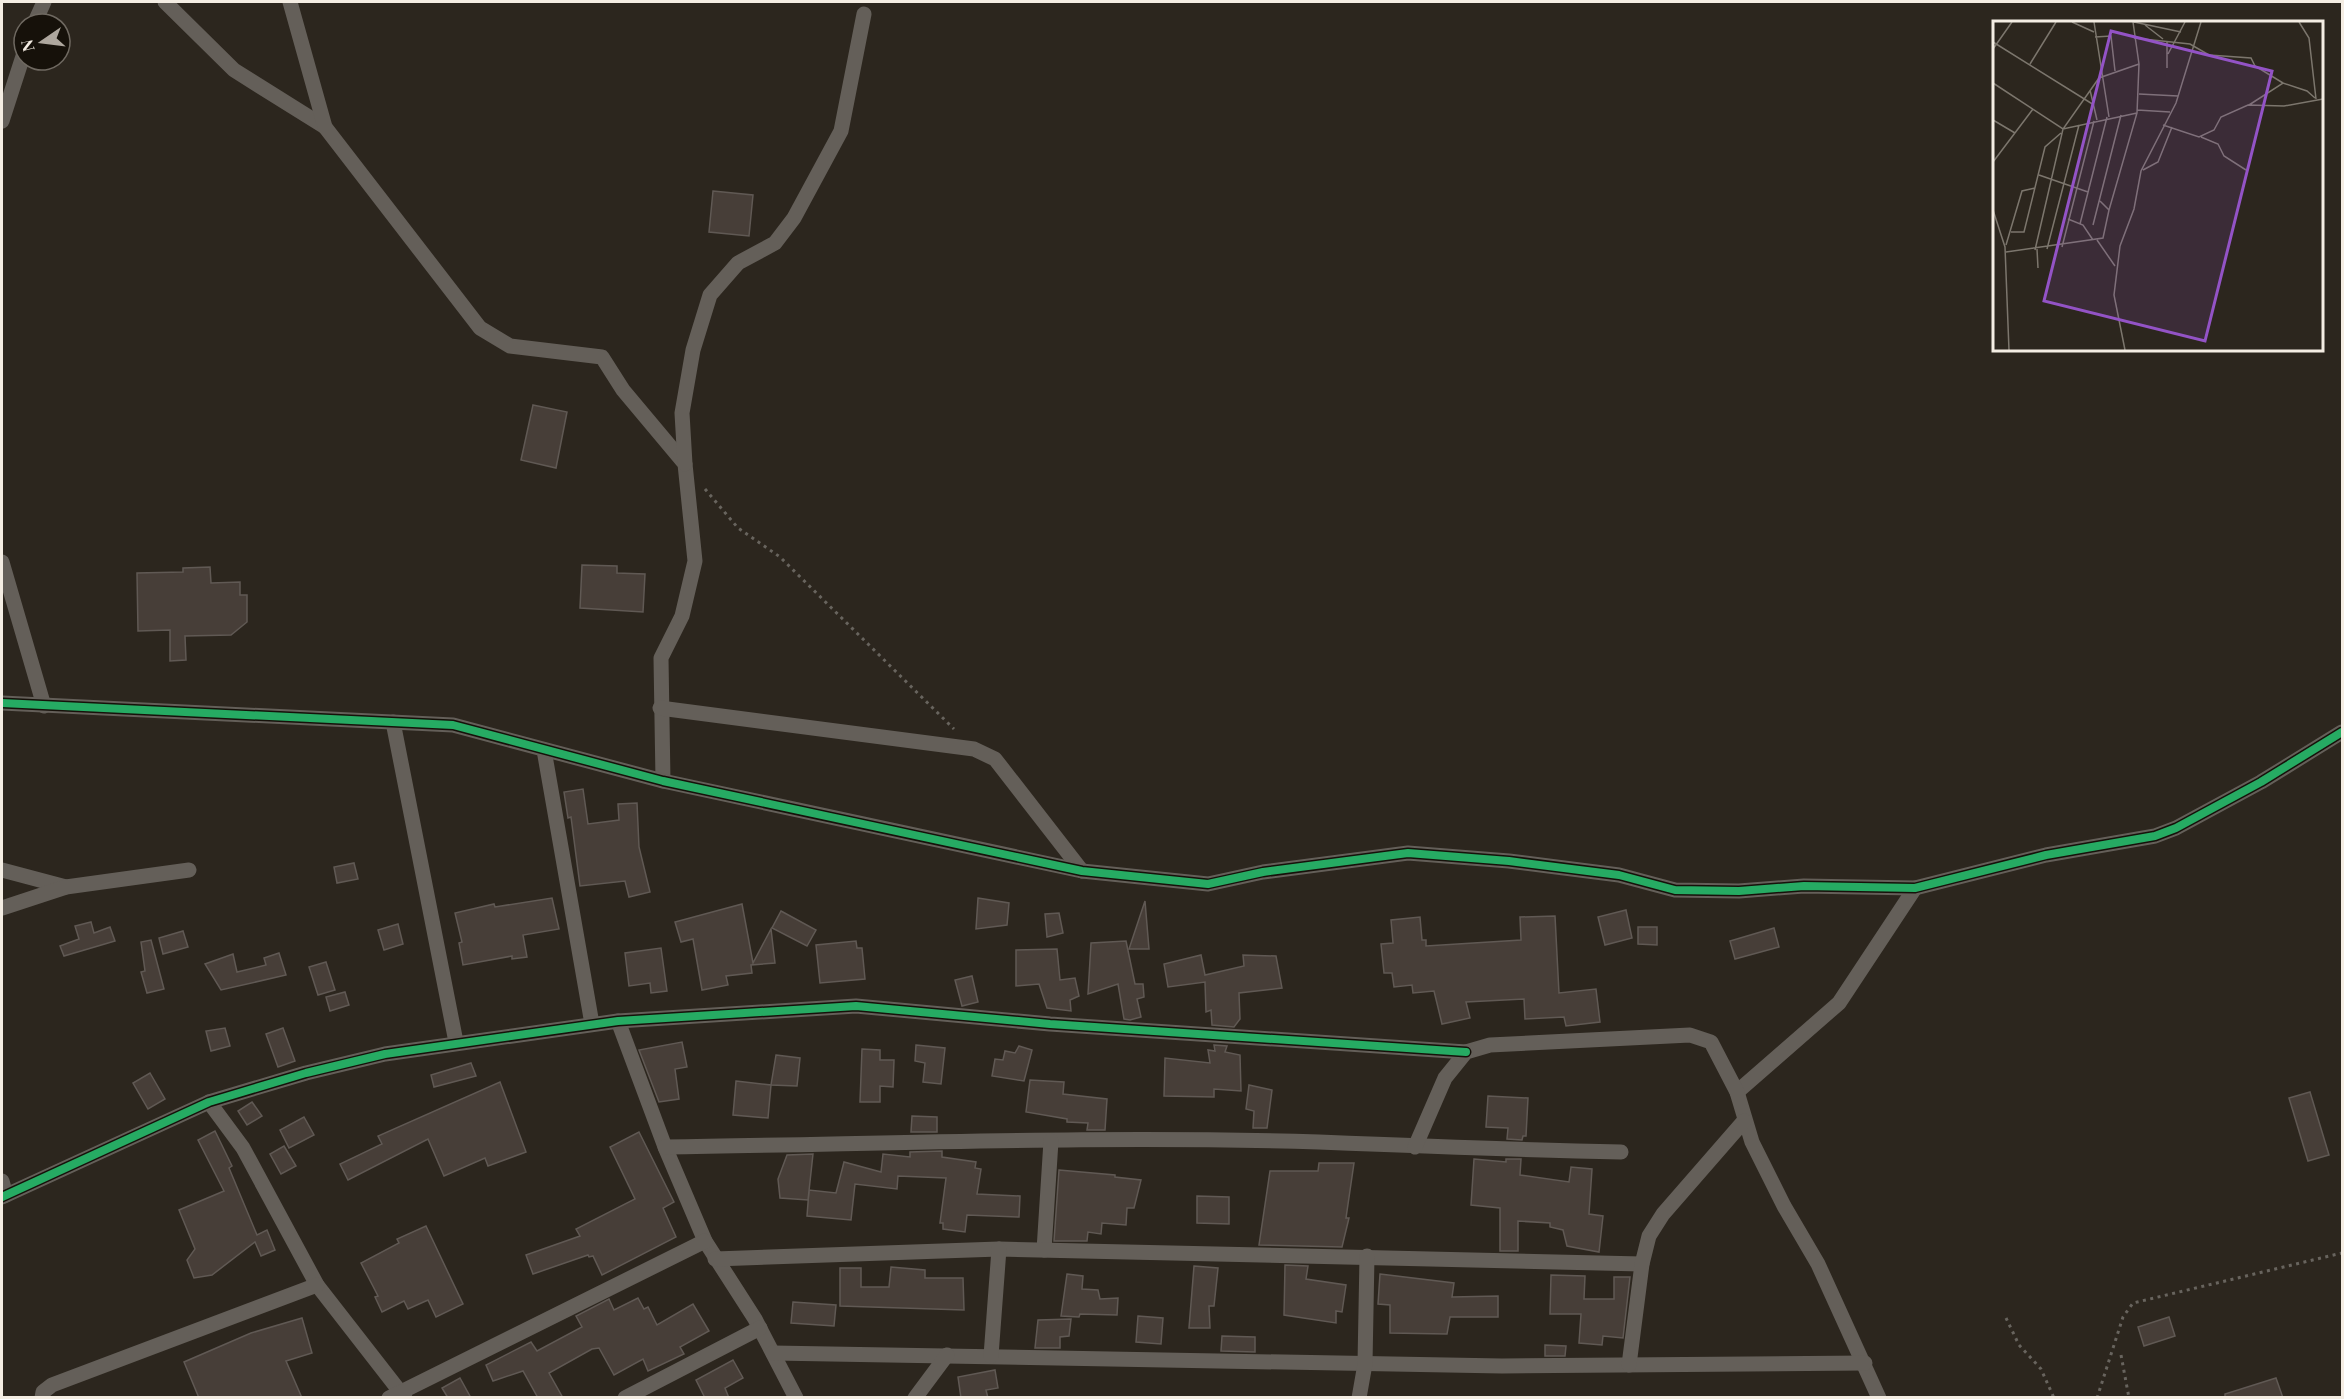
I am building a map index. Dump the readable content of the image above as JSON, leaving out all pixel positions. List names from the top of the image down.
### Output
{
  "north": "left"
}
